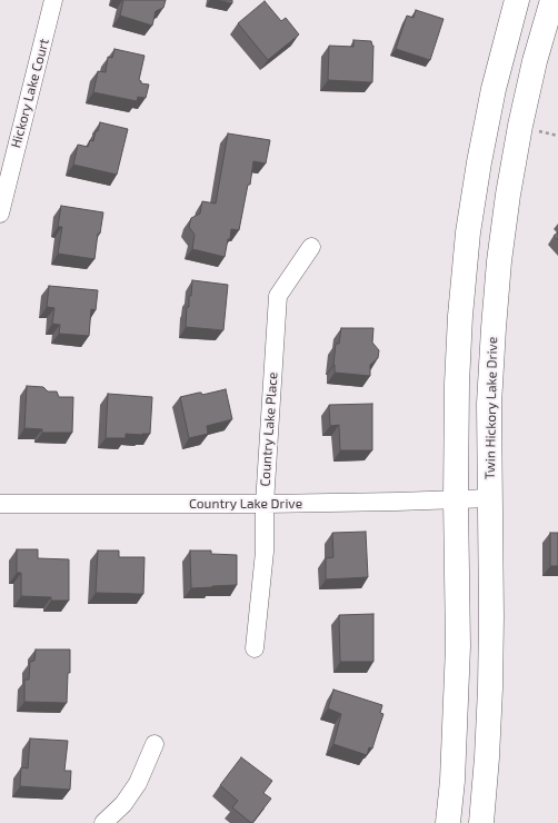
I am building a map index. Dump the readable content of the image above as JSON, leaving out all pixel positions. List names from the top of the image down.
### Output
{
  "streets": {
    "street": [
      "Hickory Lake Court",
      "Twin Hickory Lake Drive",
      "Country Lake Place",
      "Country Lake Drive"
    ]
  },
  "crossings": [
    ["Twin Hickory Lake Drive", "Country Lake Drive"],
    ["Country Lake Place", "Country Lake Drive"]
  ]
}
